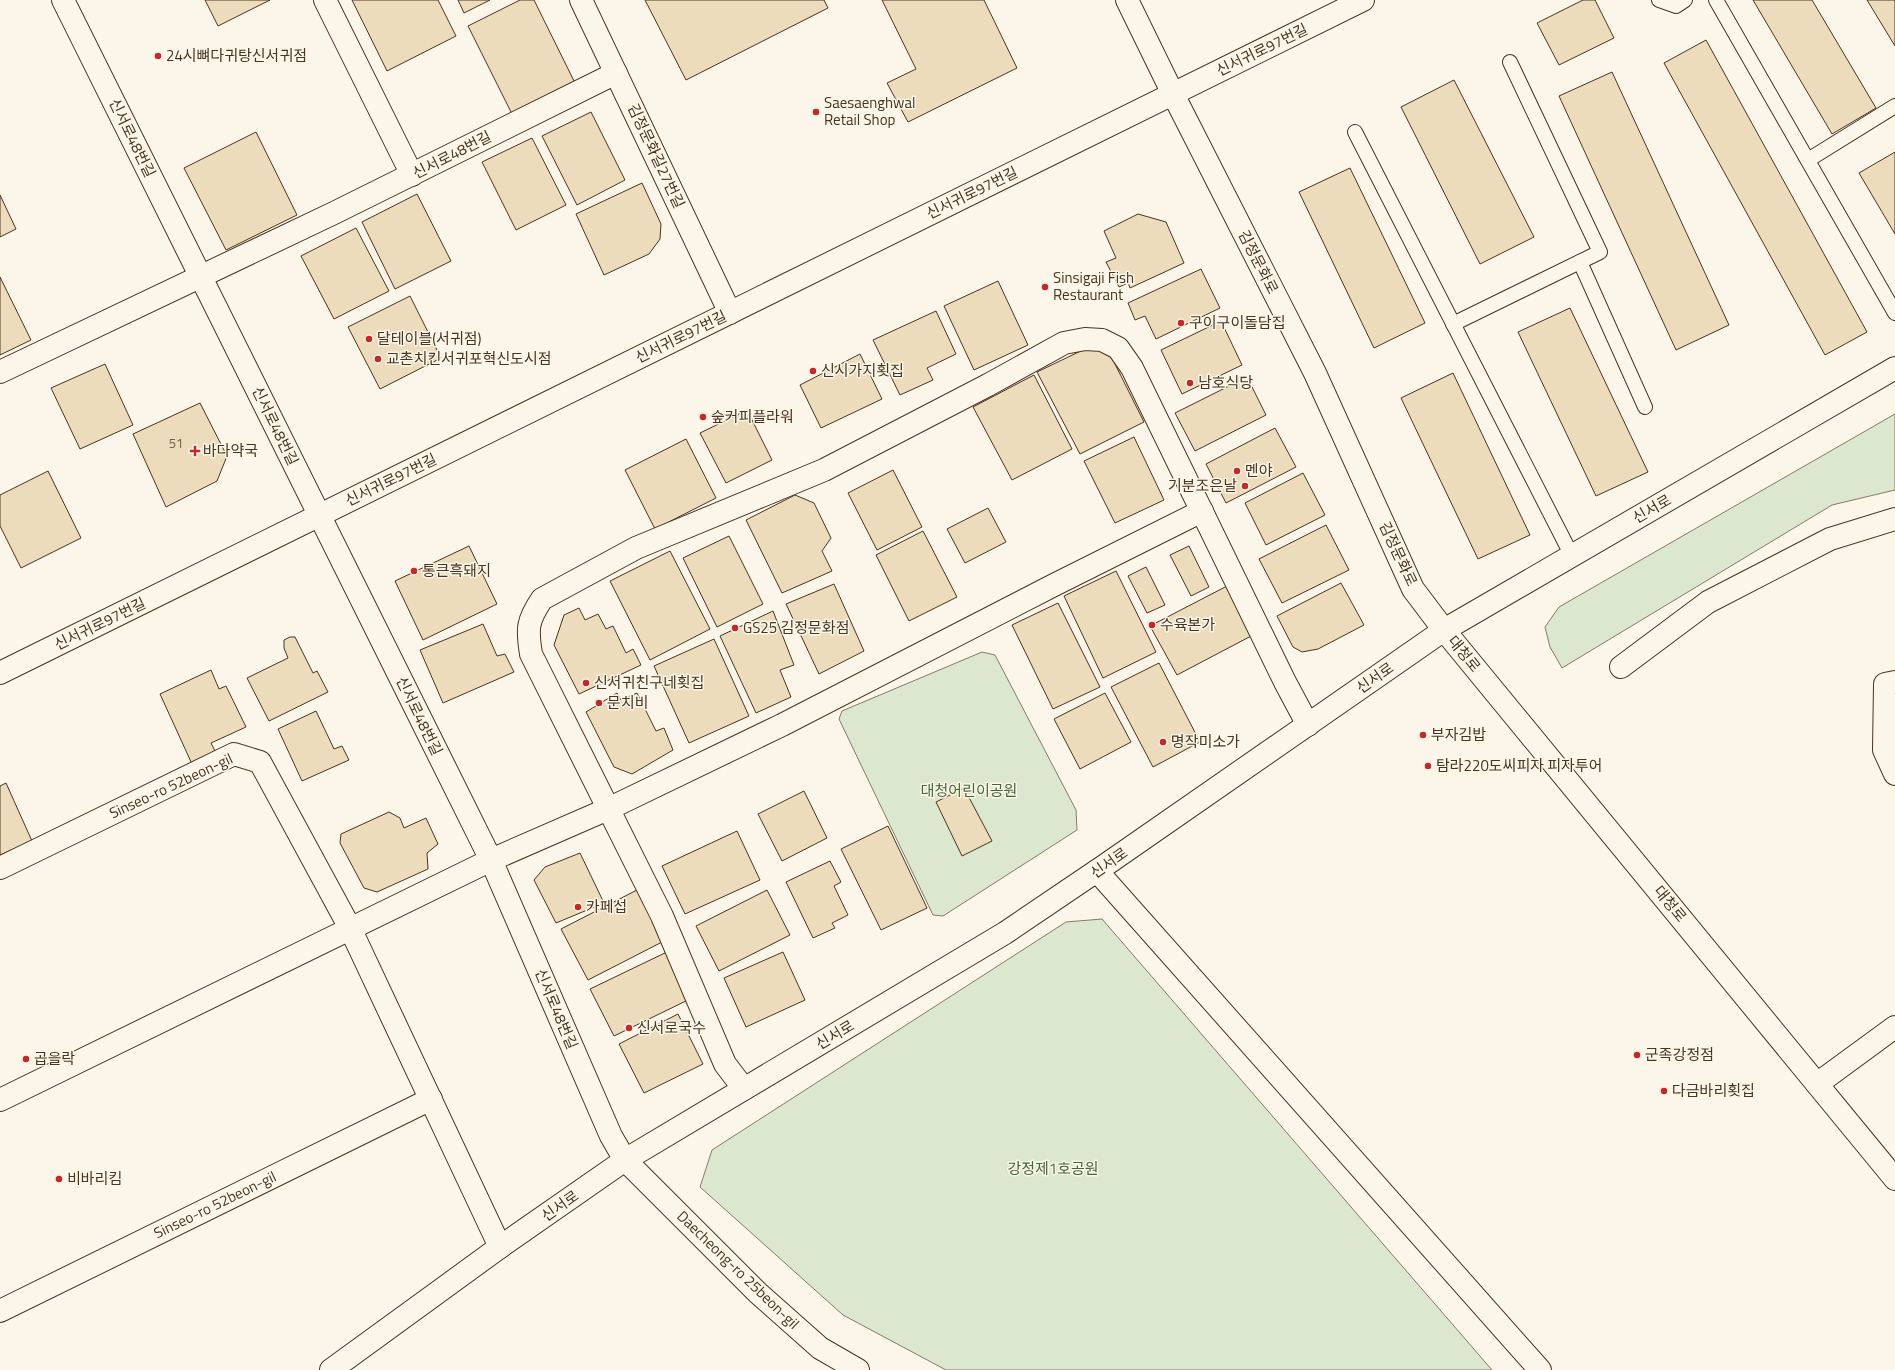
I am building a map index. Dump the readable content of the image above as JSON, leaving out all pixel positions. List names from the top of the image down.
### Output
{
  "streets": {
    "street": [
      "신서귀로97번길",
      "신서로48번길",
      "김정문화길27번길",
      "김정문화로",
      "신서로",
      "대청로",
      "Sinseo-ro 52beon-gil",
      "Daecheong-ro 25beon-gil"
    ]
  },
  "crossings": [
    ["신서귀로97번길", "신서로48번길"],
    ["신서귀로97번길", "김정문화길27번길"],
    ["신서귀로97번길", "김정문화로"],
    ["신서로48번길", "김정문화길27번길"],
    ["신서로48번길", "신서로"],
    ["신서로48번길", "Daecheong-ro 25beon-gil"],
    ["김정문화로", "신서로"],
    ["김정문화로", "대청로"],
    ["신서로", "대청로"],
    ["신서로", "Sinseo-ro 52beon-gil"],
    ["신서로", "Daecheong-ro 25beon-gil"]
  ],
  "parks": ["대청어린이공원", "강정제1호공원"],
  "places": {
    "other": [
      "24시뼈다귀탕신서귀점",
      "Saesaenghwal Retail Shop",
      "Sinsigaji Fish Restaurant",
      "구이구이돌담집",
      "달테이블(서귀점)",
      "교촌치킨서귀포혁신도시점",
      "신시가지횟집",
      "남호식당",
      "숲커피플라워",
      "멘야",
      "기분조은날",
      "통큰흑돼지",
      "수육본가",
      "GS25 김정문화점",
      "신서귀친구네횟집",
      "문치비",
      "부자김밥",
      "명작미소가",
      "탐라220도씨피자 피자투어",
      "카페섭",
      "신서로국수",
      "군족강정점",
      "곱을락",
      "다금바리횟집",
      "비바리킴"
    ],
    "health": ["바다약국"]
  },
  "house_numbers": ["51"]
}
